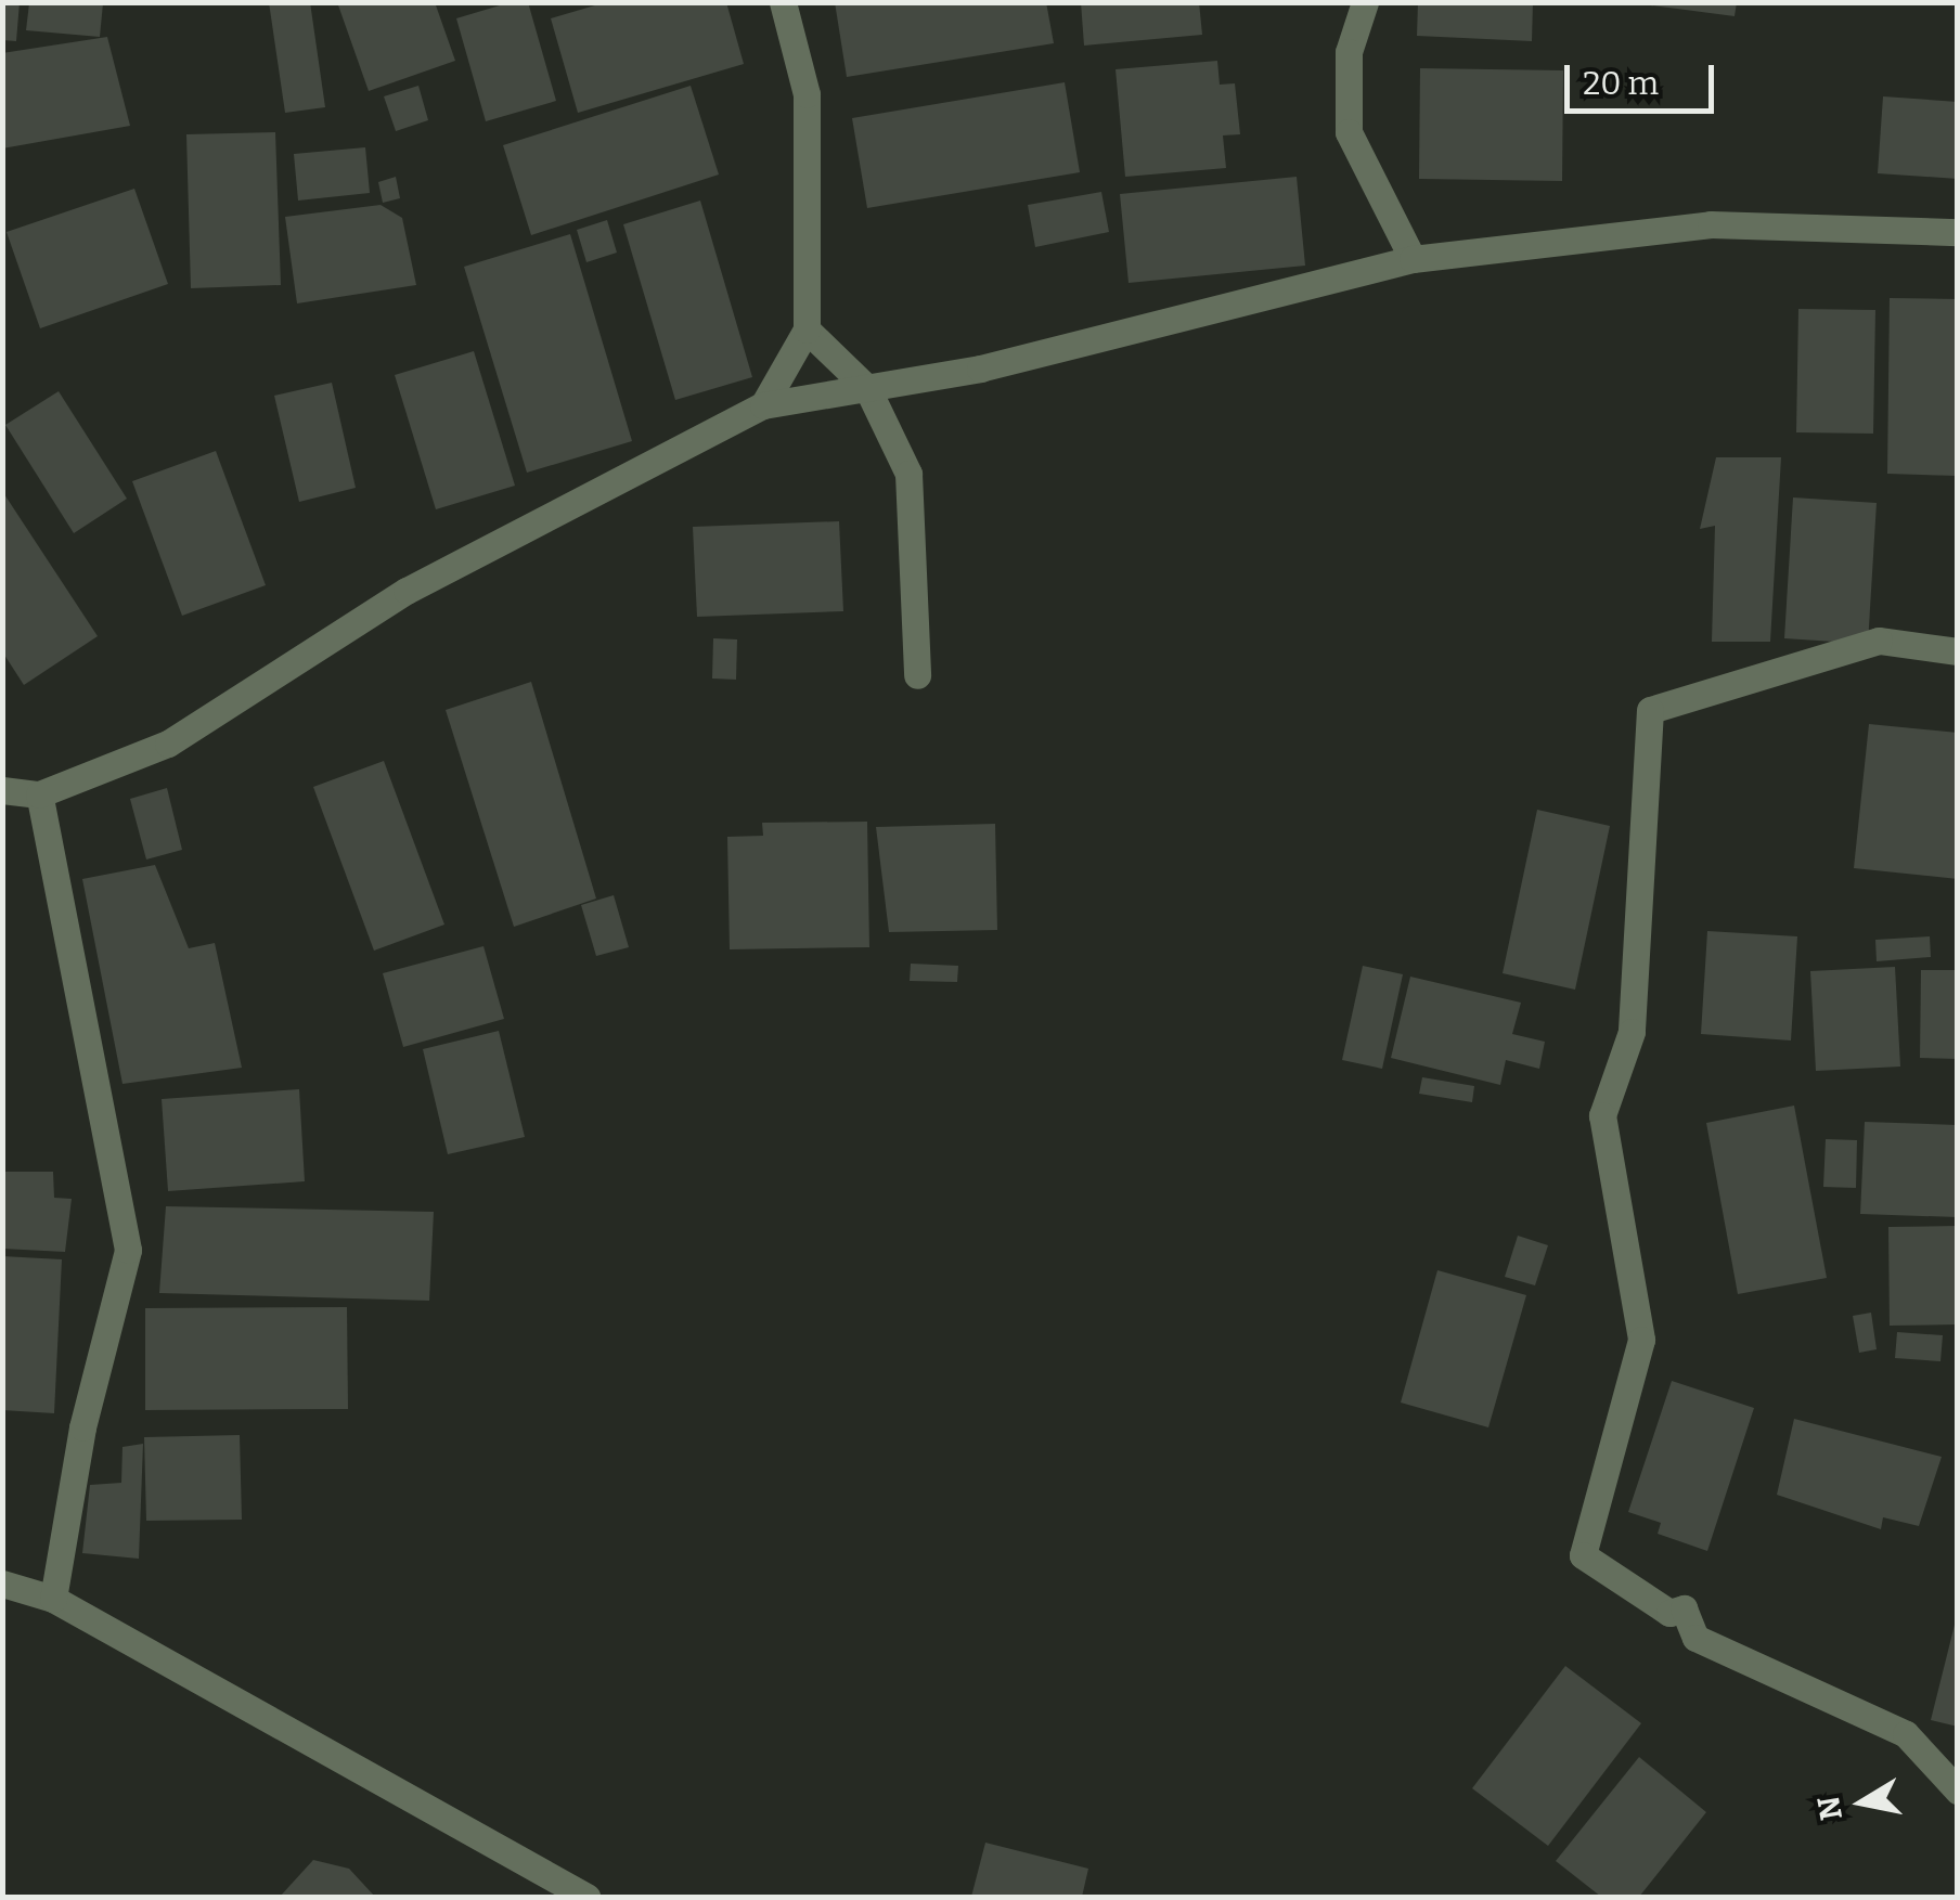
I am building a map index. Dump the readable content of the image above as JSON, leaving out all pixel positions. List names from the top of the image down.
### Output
{
  "scale_bar": "20 m",
  "north": "left"
}
